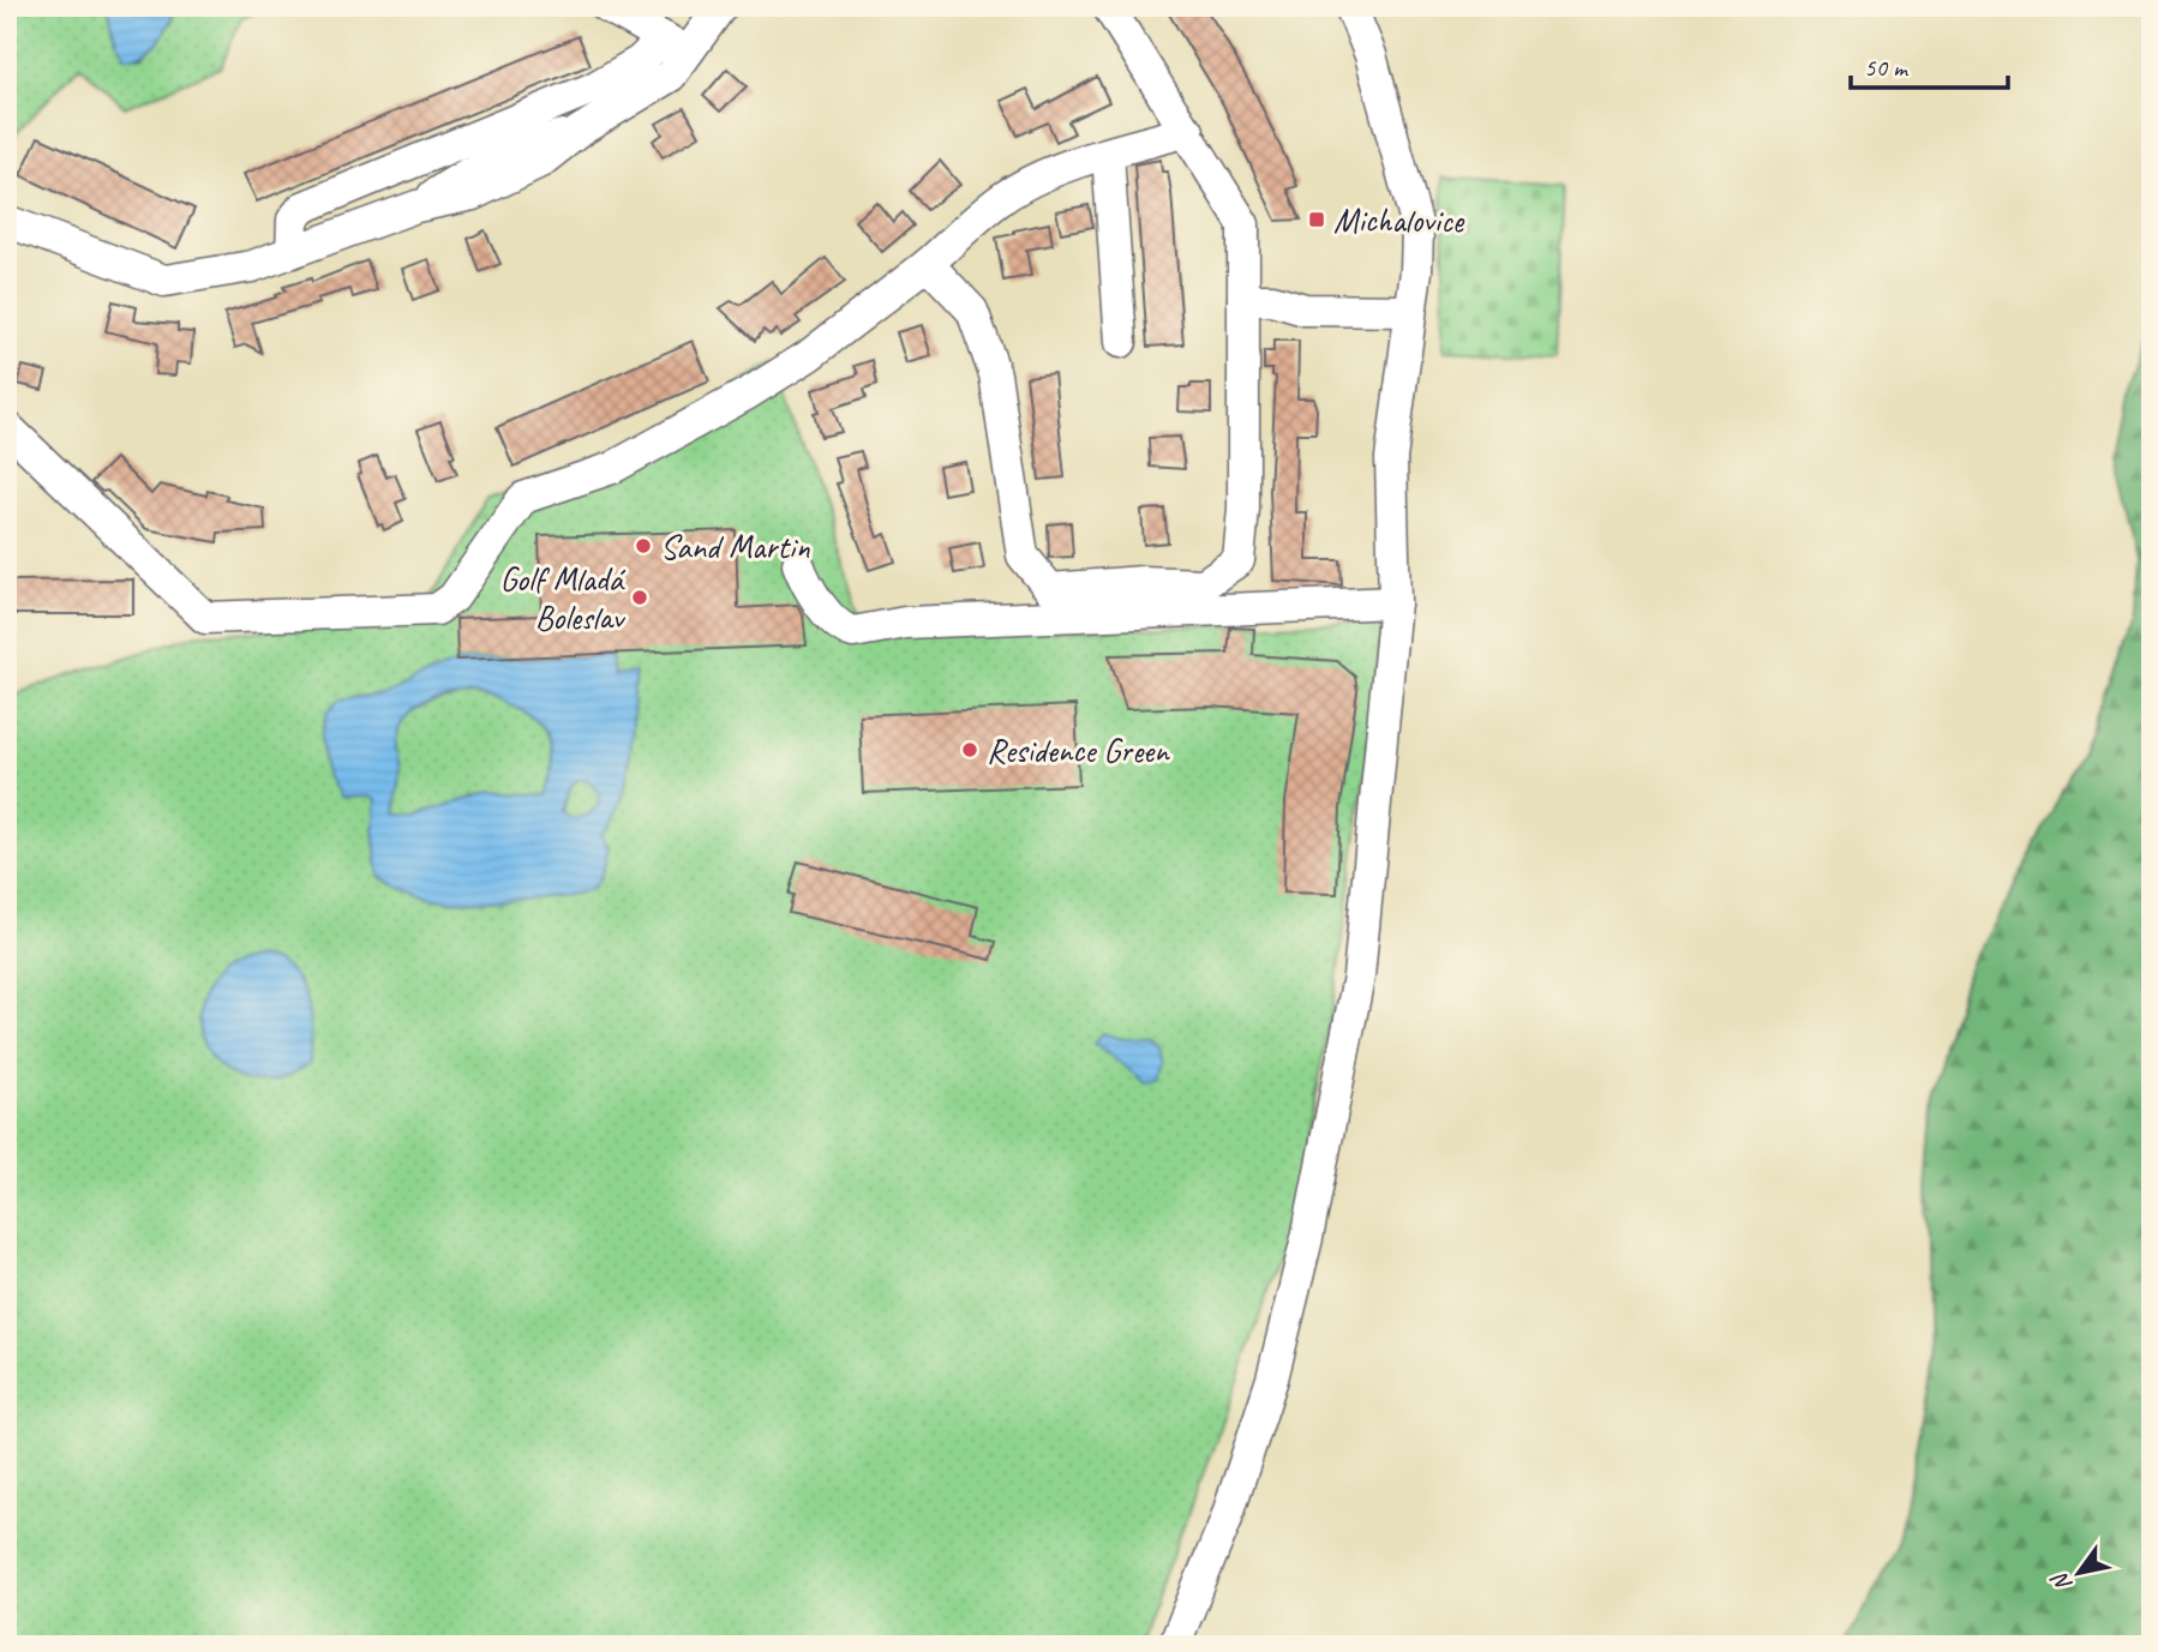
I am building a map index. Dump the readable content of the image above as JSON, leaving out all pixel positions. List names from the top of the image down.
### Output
{
  "places": {
    "transit": ["Michalovice"],
    "other": ["Sand Martin", "Golf Mladá Boleslav", "Residence Green"]
  },
  "scale_bar": "50 m",
  "north": "bottom left"
}
